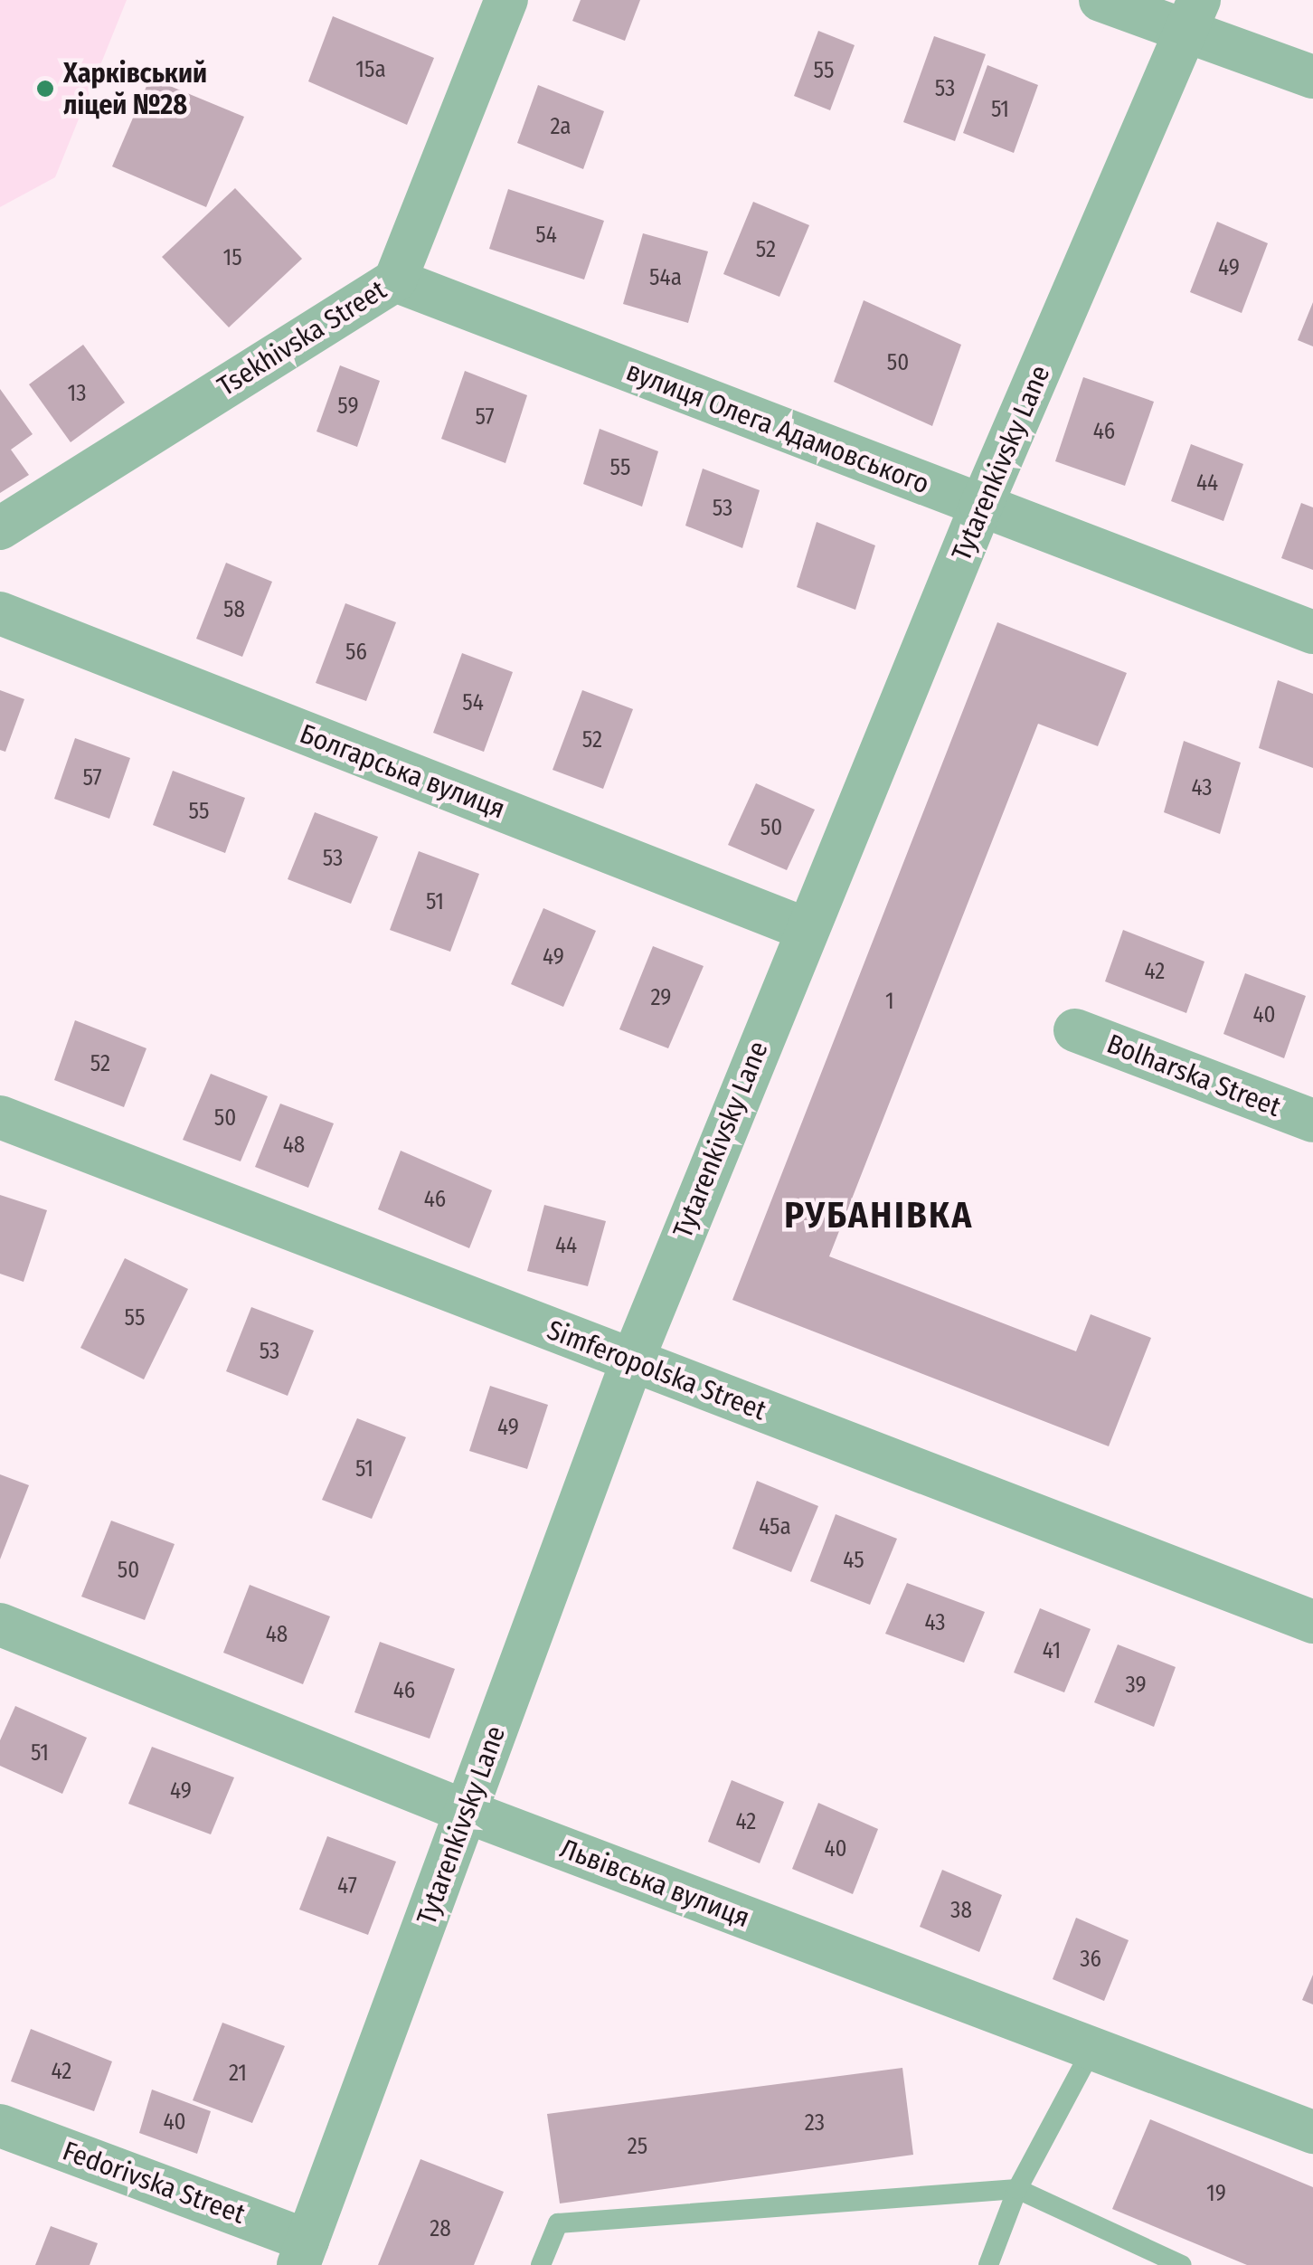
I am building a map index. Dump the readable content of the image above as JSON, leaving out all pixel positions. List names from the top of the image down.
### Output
{
  "streets": {
    "street": [
      "Tsekhivska Street",
      "вулиця Олега Адамовського",
      "Tytarenkivsky Lane",
      "Болгарська вулиця",
      "Bolharska Street",
      "Simferopolska Street",
      "Львівська вулиця",
      "Fedorivska Street"
    ]
  },
  "crossings": [
    ["Tsekhivska Street", "вулиця Олега Адамовського"],
    ["вулиця Олега Адамовського", "Tytarenkivsky Lane"],
    ["Tytarenkivsky Lane", "Болгарська вулиця"],
    ["Tytarenkivsky Lane", "Simferopolska Street"],
    ["Tytarenkivsky Lane", "Львівська вулиця"],
    ["Tytarenkivsky Lane", "Fedorivska Street"]
  ],
  "districts": ["РУБАНІВКА"],
  "places": ["Харківський ліцей №28"],
  "house_numbers": [
    "15а",
    "55",
    "53",
    "51",
    "2а",
    "54",
    "52",
    "15",
    "49",
    "54а",
    "50",
    "13",
    "59",
    "57",
    "46",
    "55",
    "44",
    "53",
    "58",
    "56",
    "54",
    "52",
    "57",
    "43",
    "55",
    "50",
    "53",
    "51",
    "49",
    "42",
    "29",
    "1",
    "40",
    "52",
    "50",
    "48",
    "46",
    "44",
    "55",
    "53",
    "49",
    "51",
    "45а",
    "45",
    "50",
    "43",
    "48",
    "41",
    "39",
    "46",
    "51",
    "49",
    "42",
    "40",
    "47",
    "38",
    "36",
    "42",
    "21",
    "40",
    "23",
    "25",
    "19",
    "28"
  ]
}
